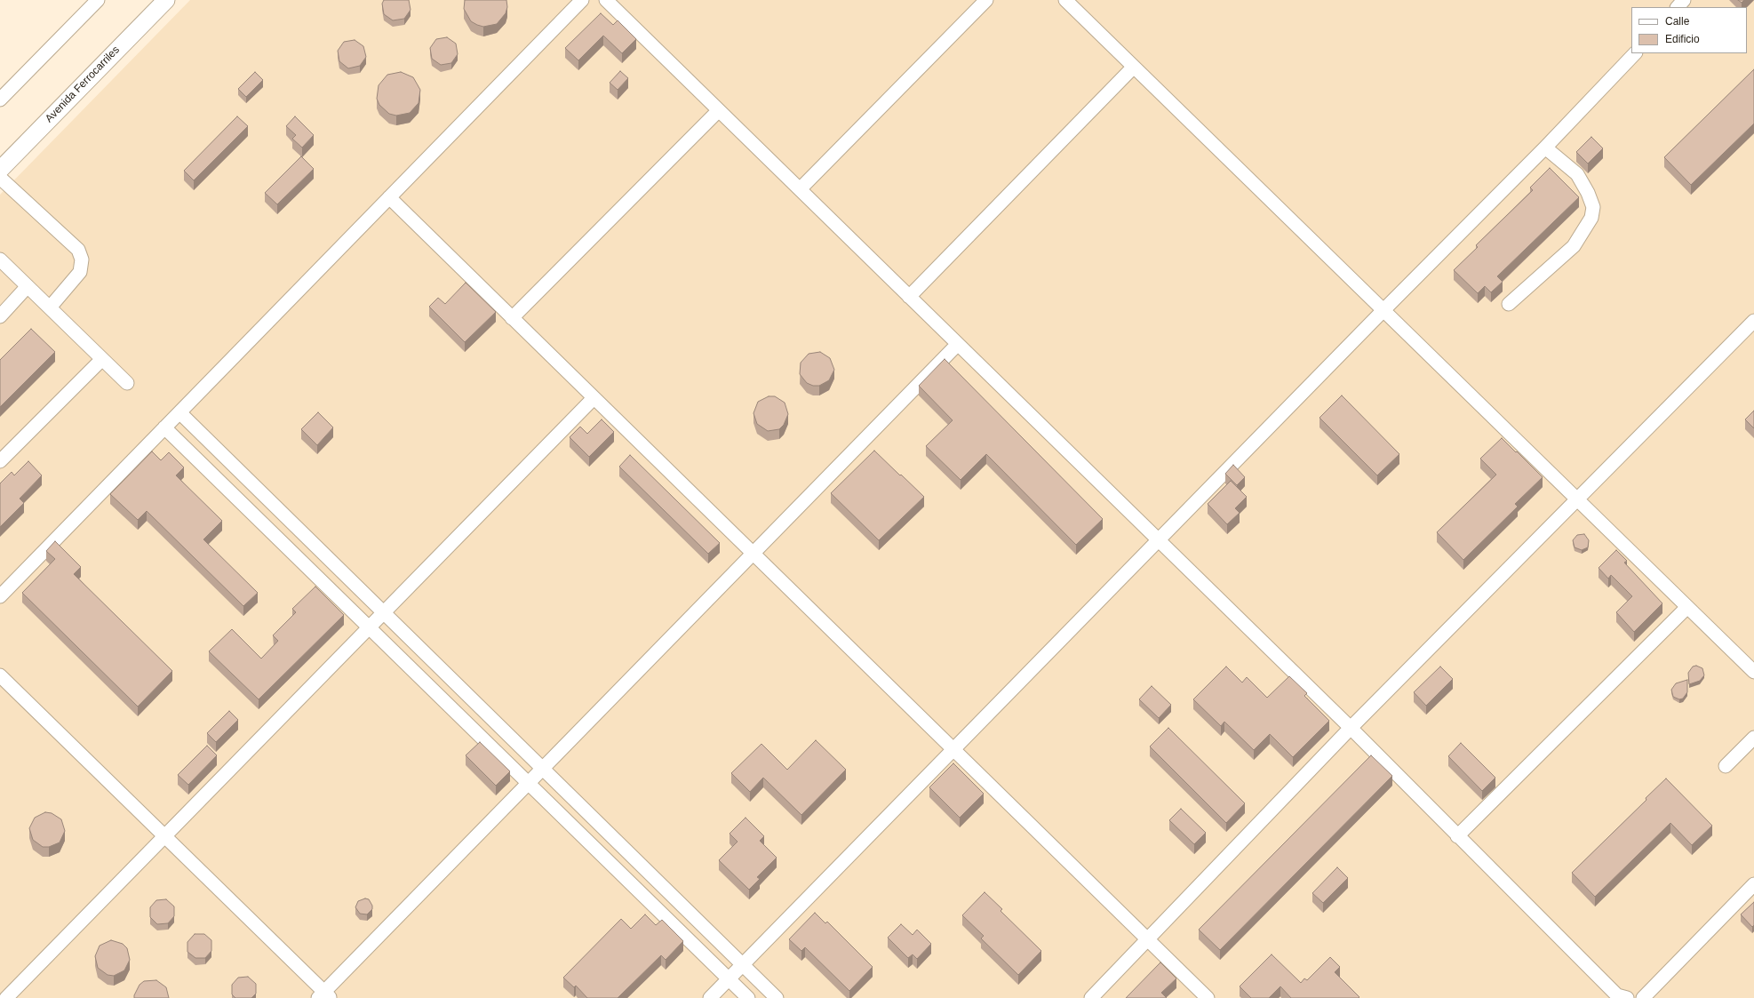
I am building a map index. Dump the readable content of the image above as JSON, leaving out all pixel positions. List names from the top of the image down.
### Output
{
  "streets": {
    "main road": ["Avenida Ferrocarriles"]
  },
  "legend": ["Calle", "Edificio"]
}
